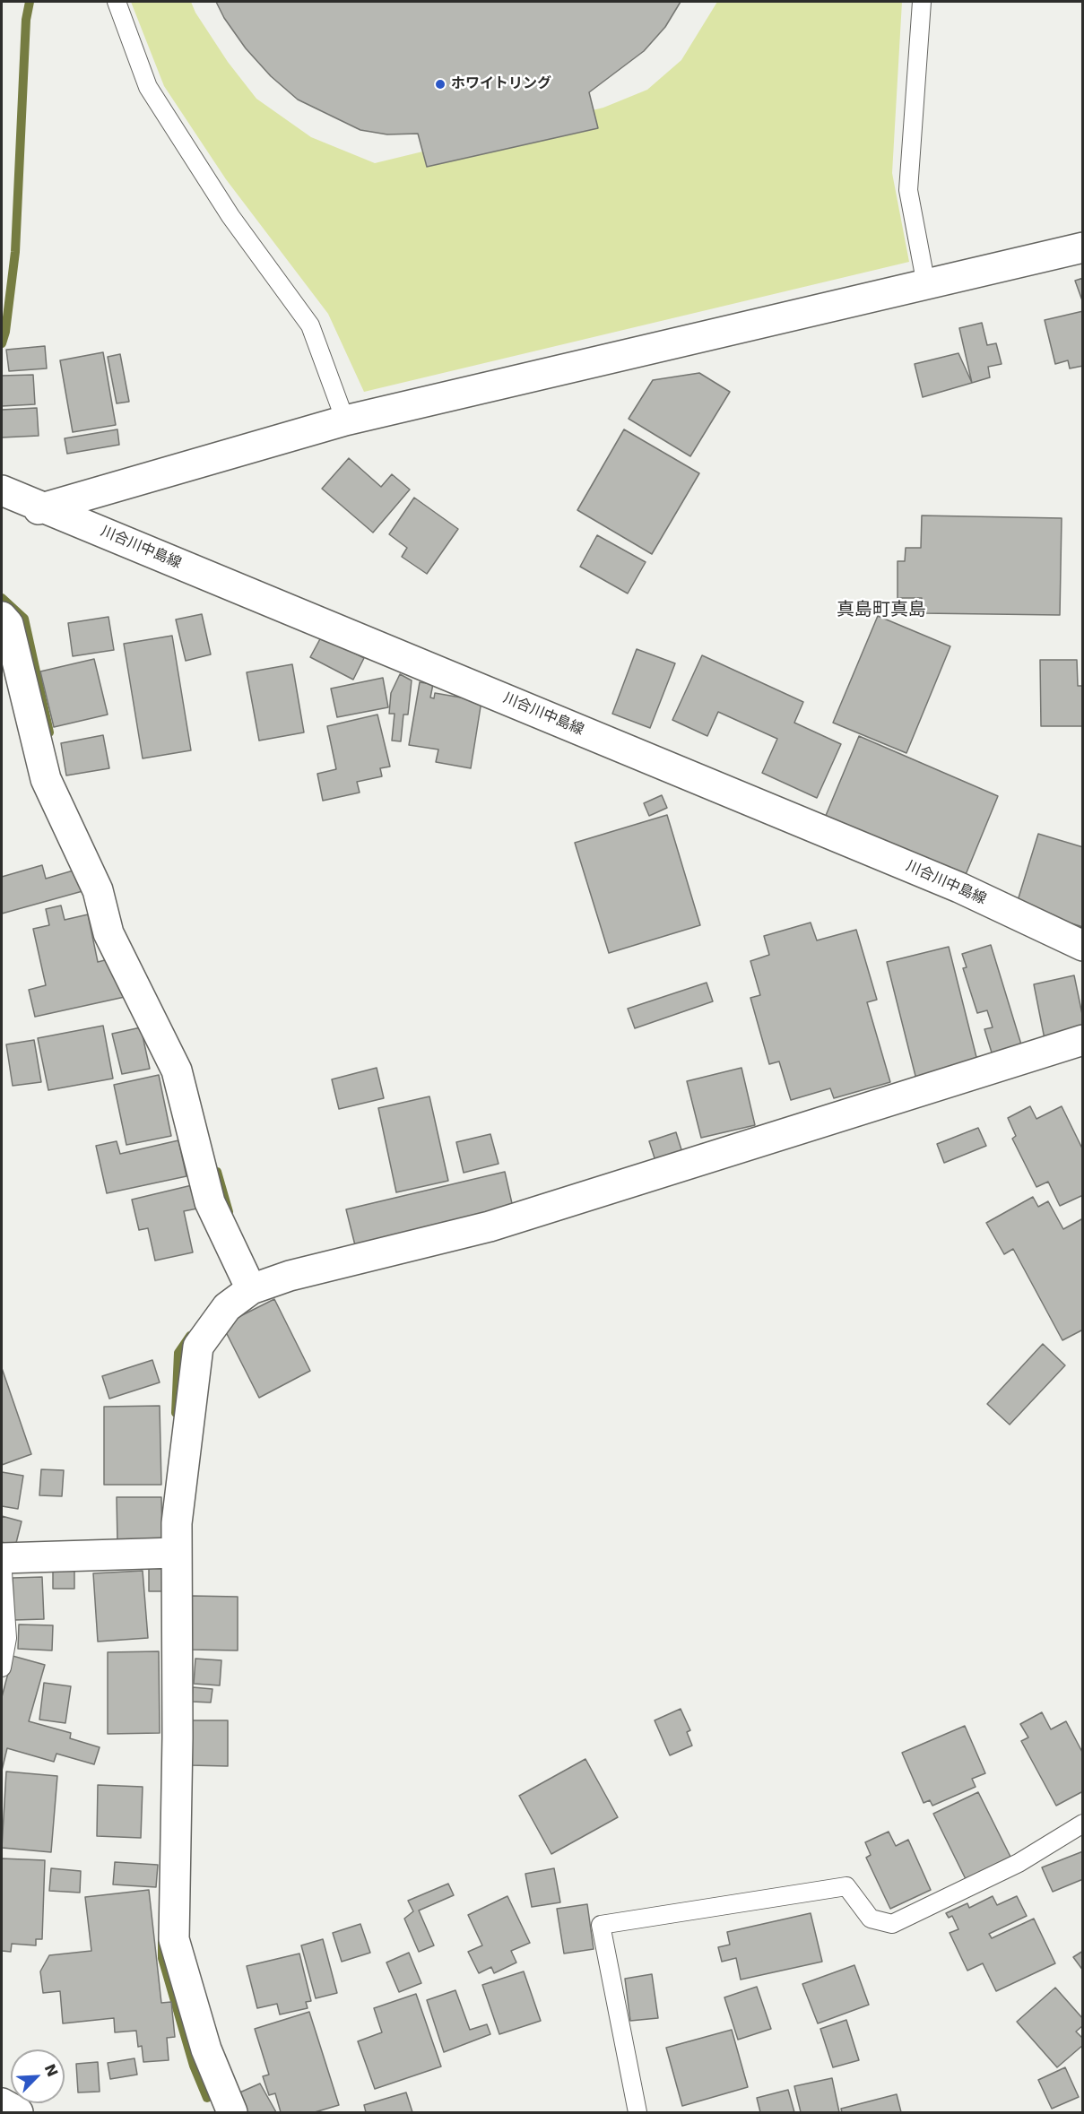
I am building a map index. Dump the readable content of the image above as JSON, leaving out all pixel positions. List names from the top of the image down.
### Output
{
  "streets": {
    "street": ["川合川中島線"]
  },
  "districts": ["真島町真島"],
  "places": ["ホワイトリング"],
  "north": "top right"
}
